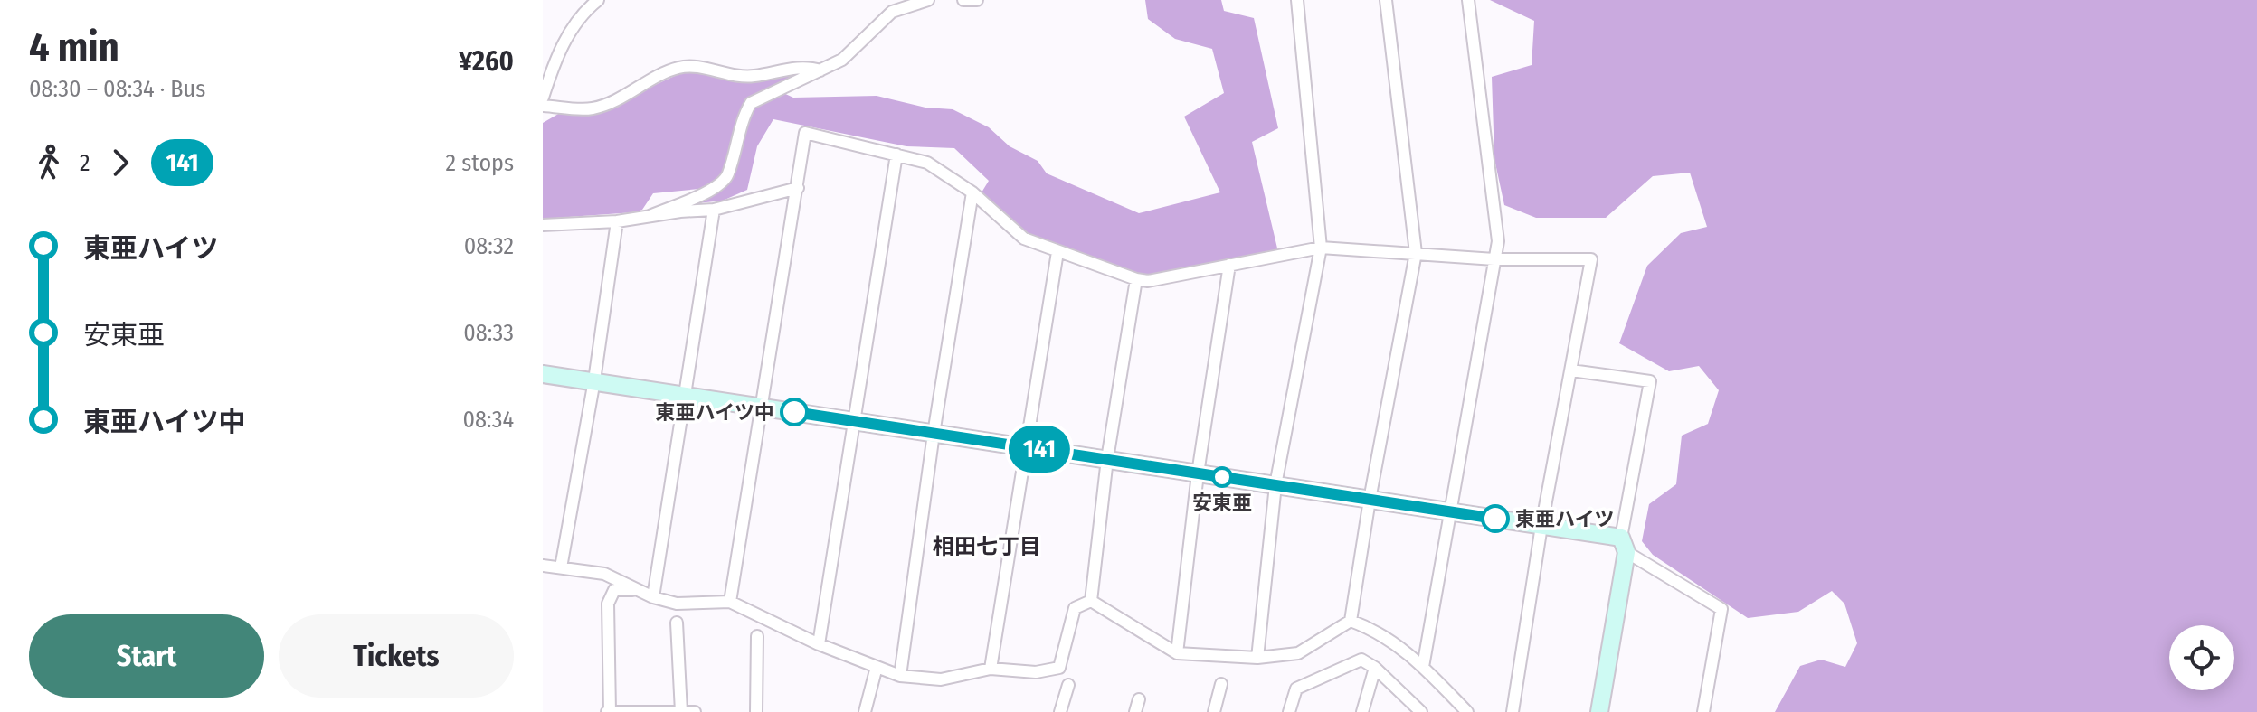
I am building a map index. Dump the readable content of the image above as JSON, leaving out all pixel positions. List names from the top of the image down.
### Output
{
  "districts": ["相田七丁目"],
  "places": ["東亜ハイツ中", "安東亜", "東亜ハイツ"],
  "lines": ["bus line 141"],
  "page": {
    "heading": ["4 min", "08:30 – 08:34 · Bus", "¥260"],
    "on_map": "141",
    "legs": ["2", "141", "2 stops"],
    "list": [
      {
        "name": "東亜ハイツ",
        "value": "08:32"
      },
      {
        "name": "安東亜",
        "value": "08:33"
      },
      {
        "name": "東亜ハイツ中",
        "value": "08:34"
      }
    ],
    "buttons": ["Start", "Tickets"]
  }
}
